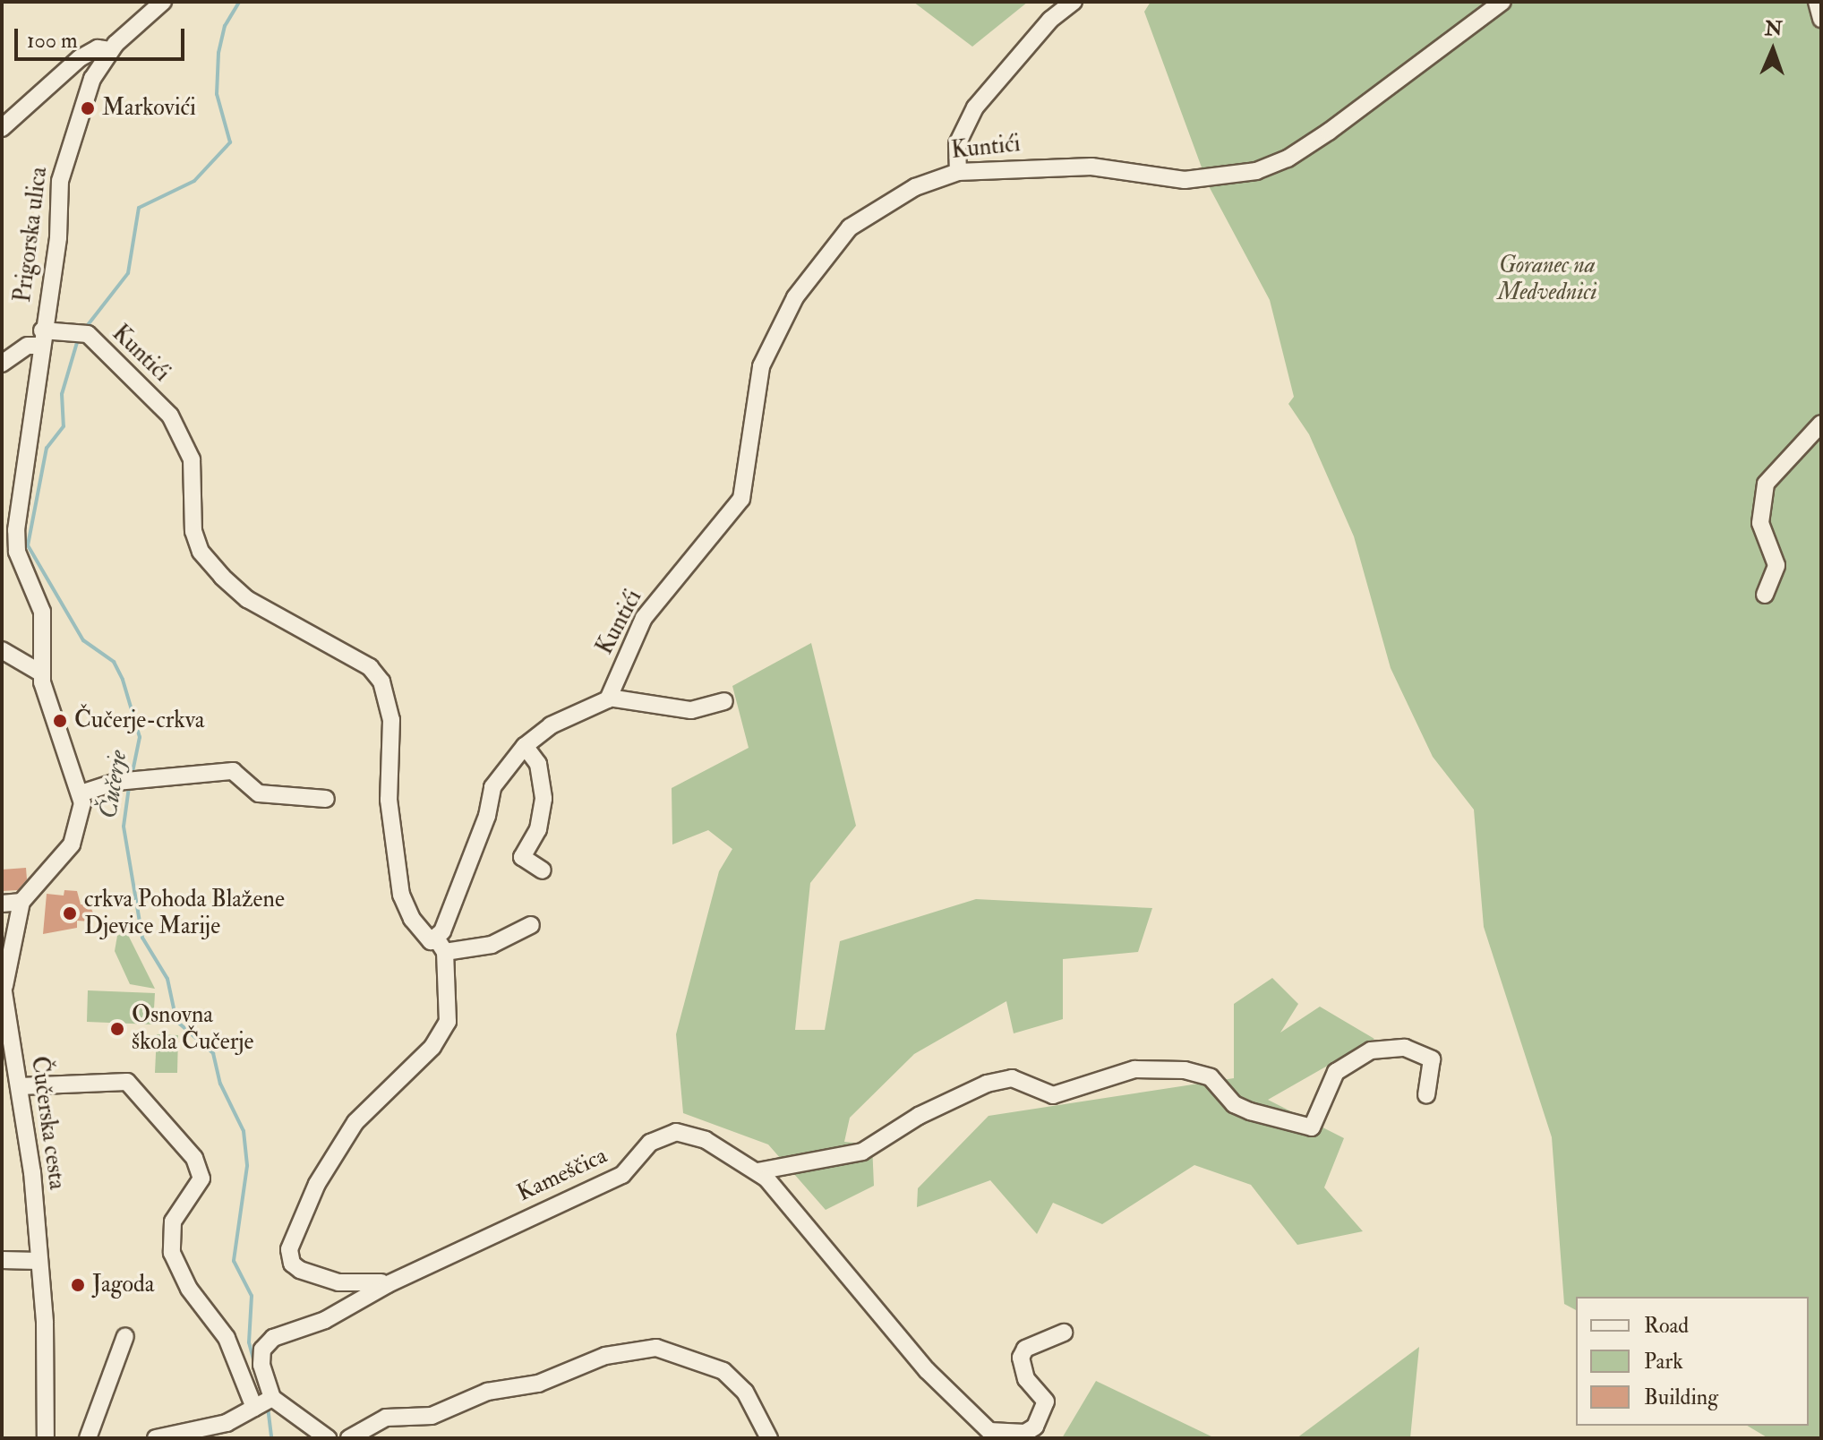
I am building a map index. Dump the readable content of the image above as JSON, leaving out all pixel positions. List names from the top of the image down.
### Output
{
  "streets": {
    "street": [
      "Kuntići",
      "Prigorska ulica",
      "Čučerska cesta",
      "Kameščica"
    ]
  },
  "crossings": [
    ["Kuntići", "Prigorska ulica"],
    ["Kuntići", "Kameščica"]
  ],
  "water": ["Čučerje"],
  "parks": ["Goranec na Medvednici"],
  "places": [
    "Markovići",
    "Čučerje-crkva",
    "crkva Pohoda Blažene Djevice Marije",
    "Osnovna škola Čučerje",
    "Jagoda"
  ],
  "legend": ["Road", "Park", "Building"],
  "scale_bar": "100 m",
  "north": "top"
}
